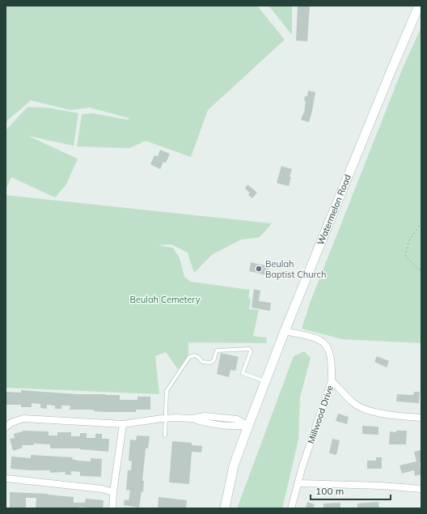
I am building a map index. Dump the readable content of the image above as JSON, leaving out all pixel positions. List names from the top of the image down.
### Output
{
  "streets": {
    "main road": ["Watermelon Road"],
    "street": ["Millwood Drive"]
  },
  "crossings": [
    ["Watermelon Road", "Millwood Drive"]
  ],
  "parks": ["Beulah Cemetery"],
  "places": ["Beulah Baptist Church"],
  "scale_bar": "100 m"
}
